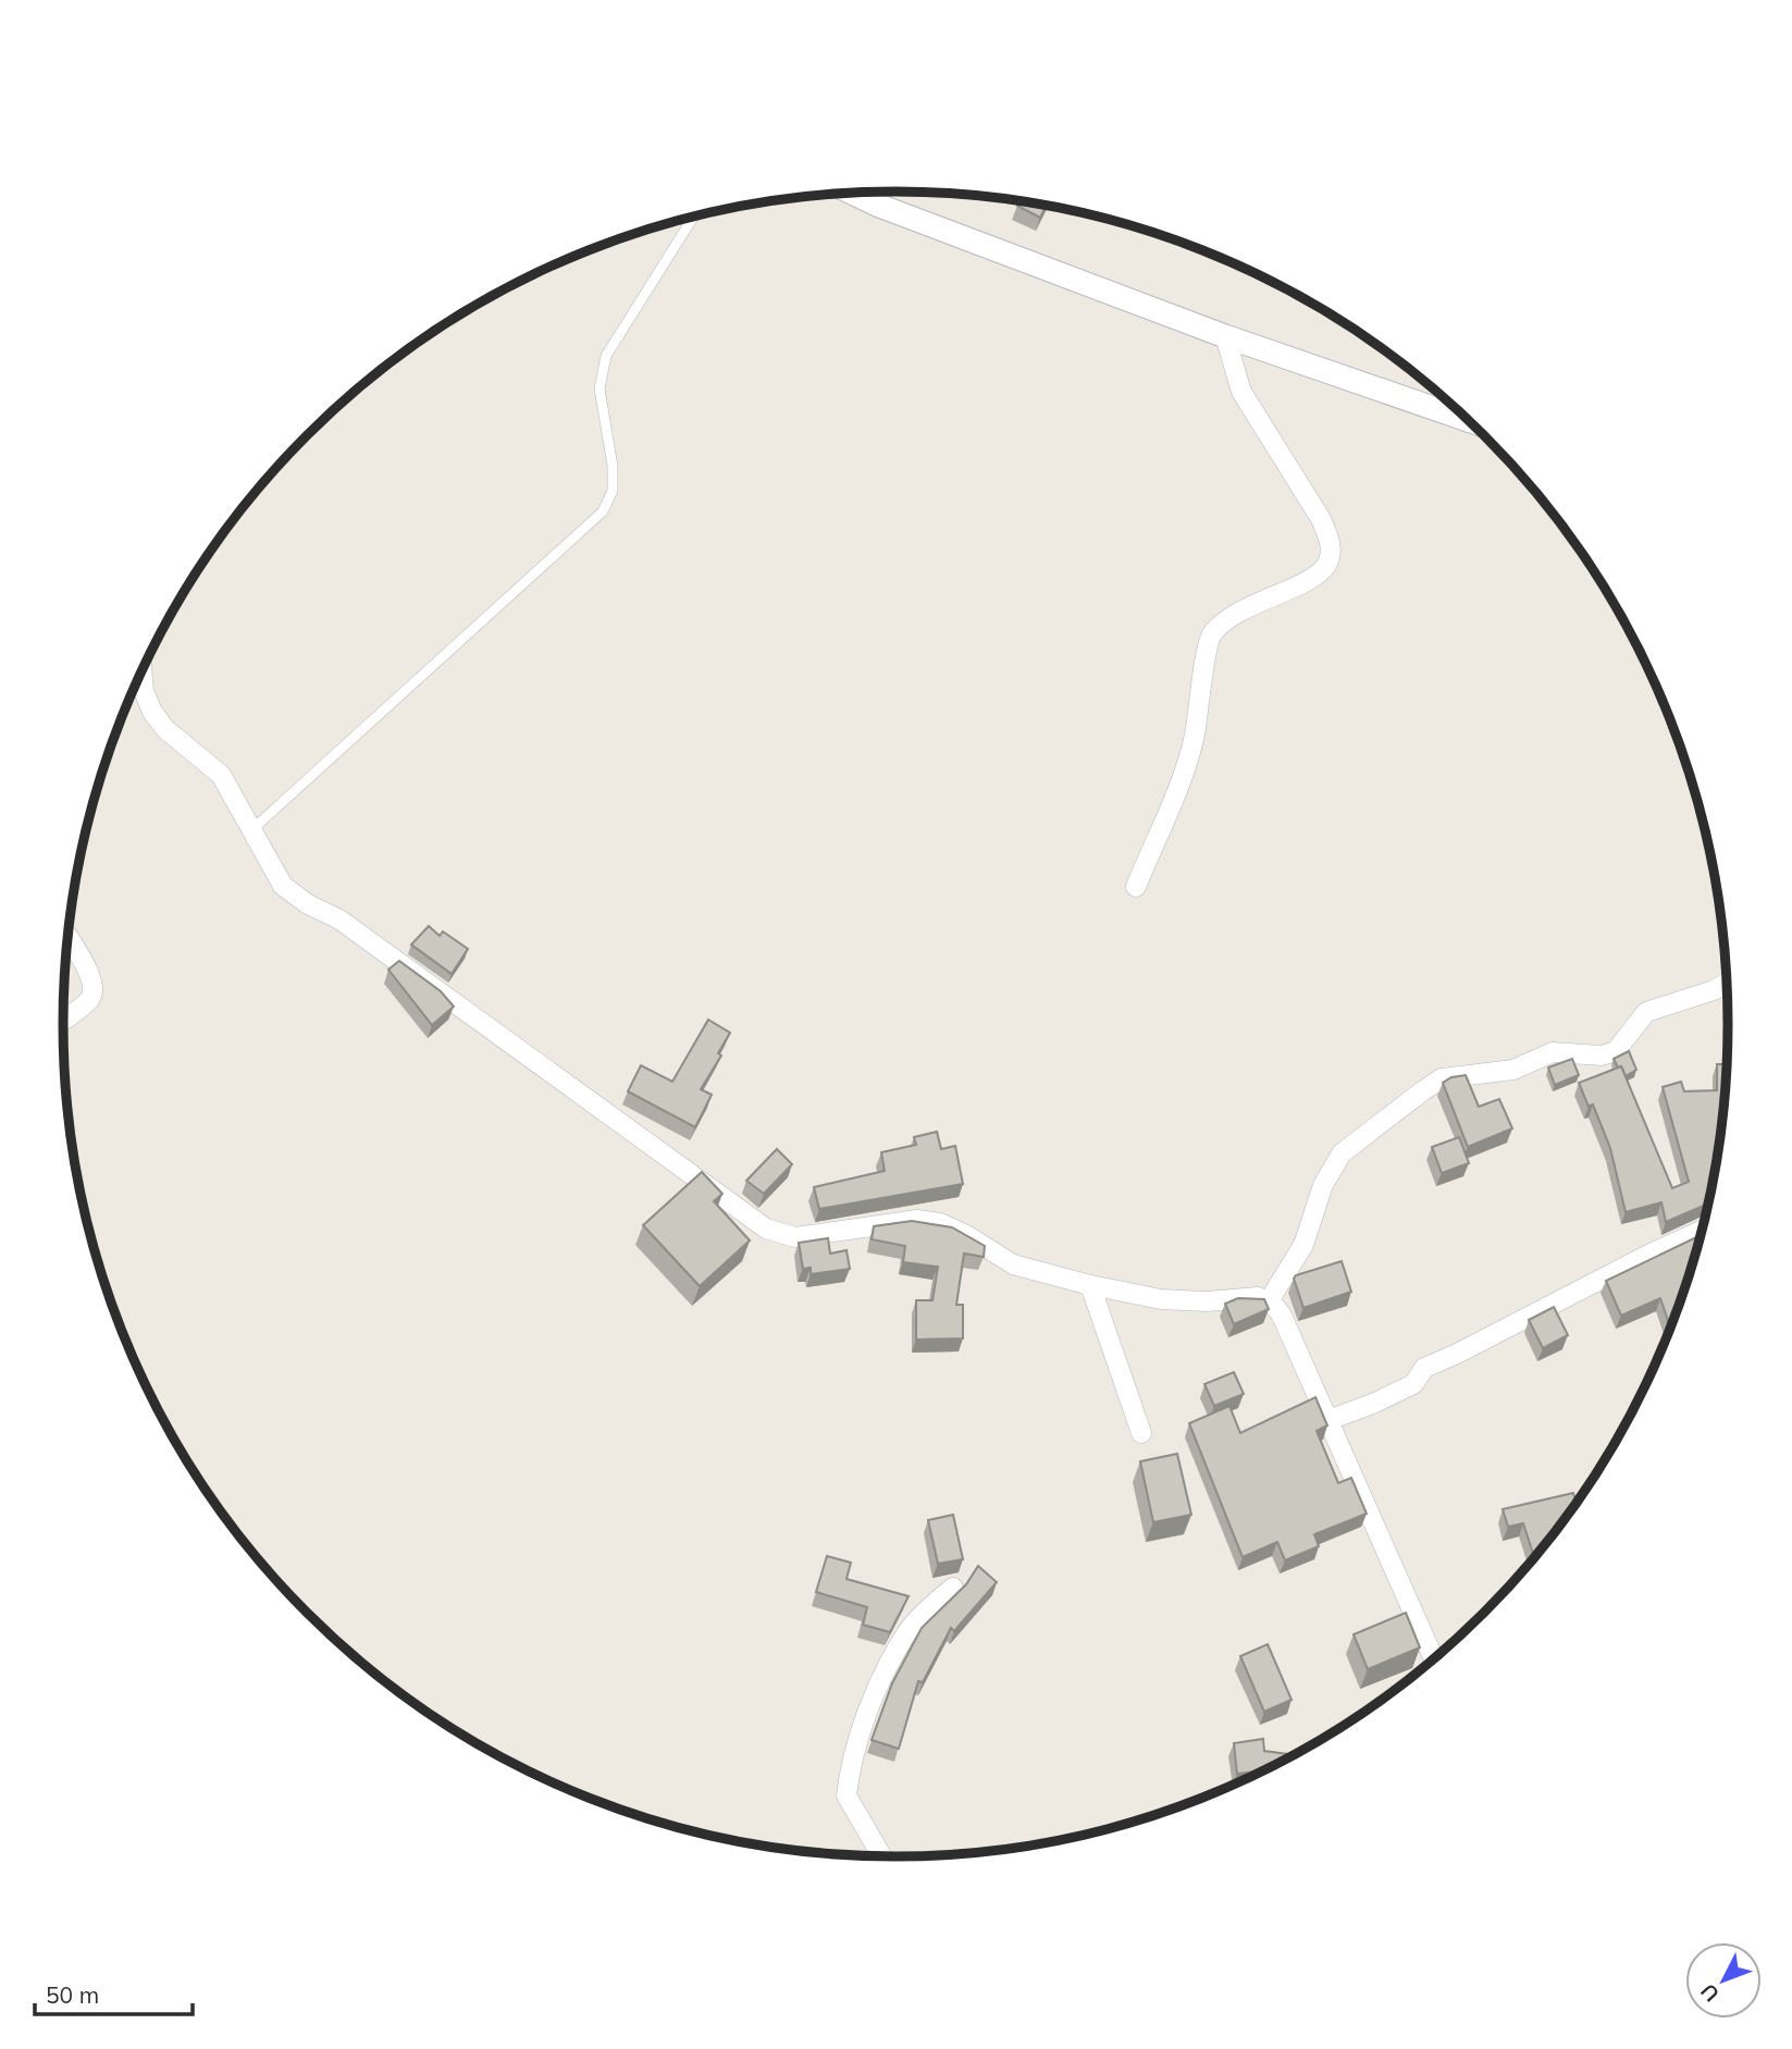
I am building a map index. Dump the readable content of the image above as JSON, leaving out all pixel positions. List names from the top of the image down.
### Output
{
  "scale_bar": "50 m",
  "north": "bottom left"
}
